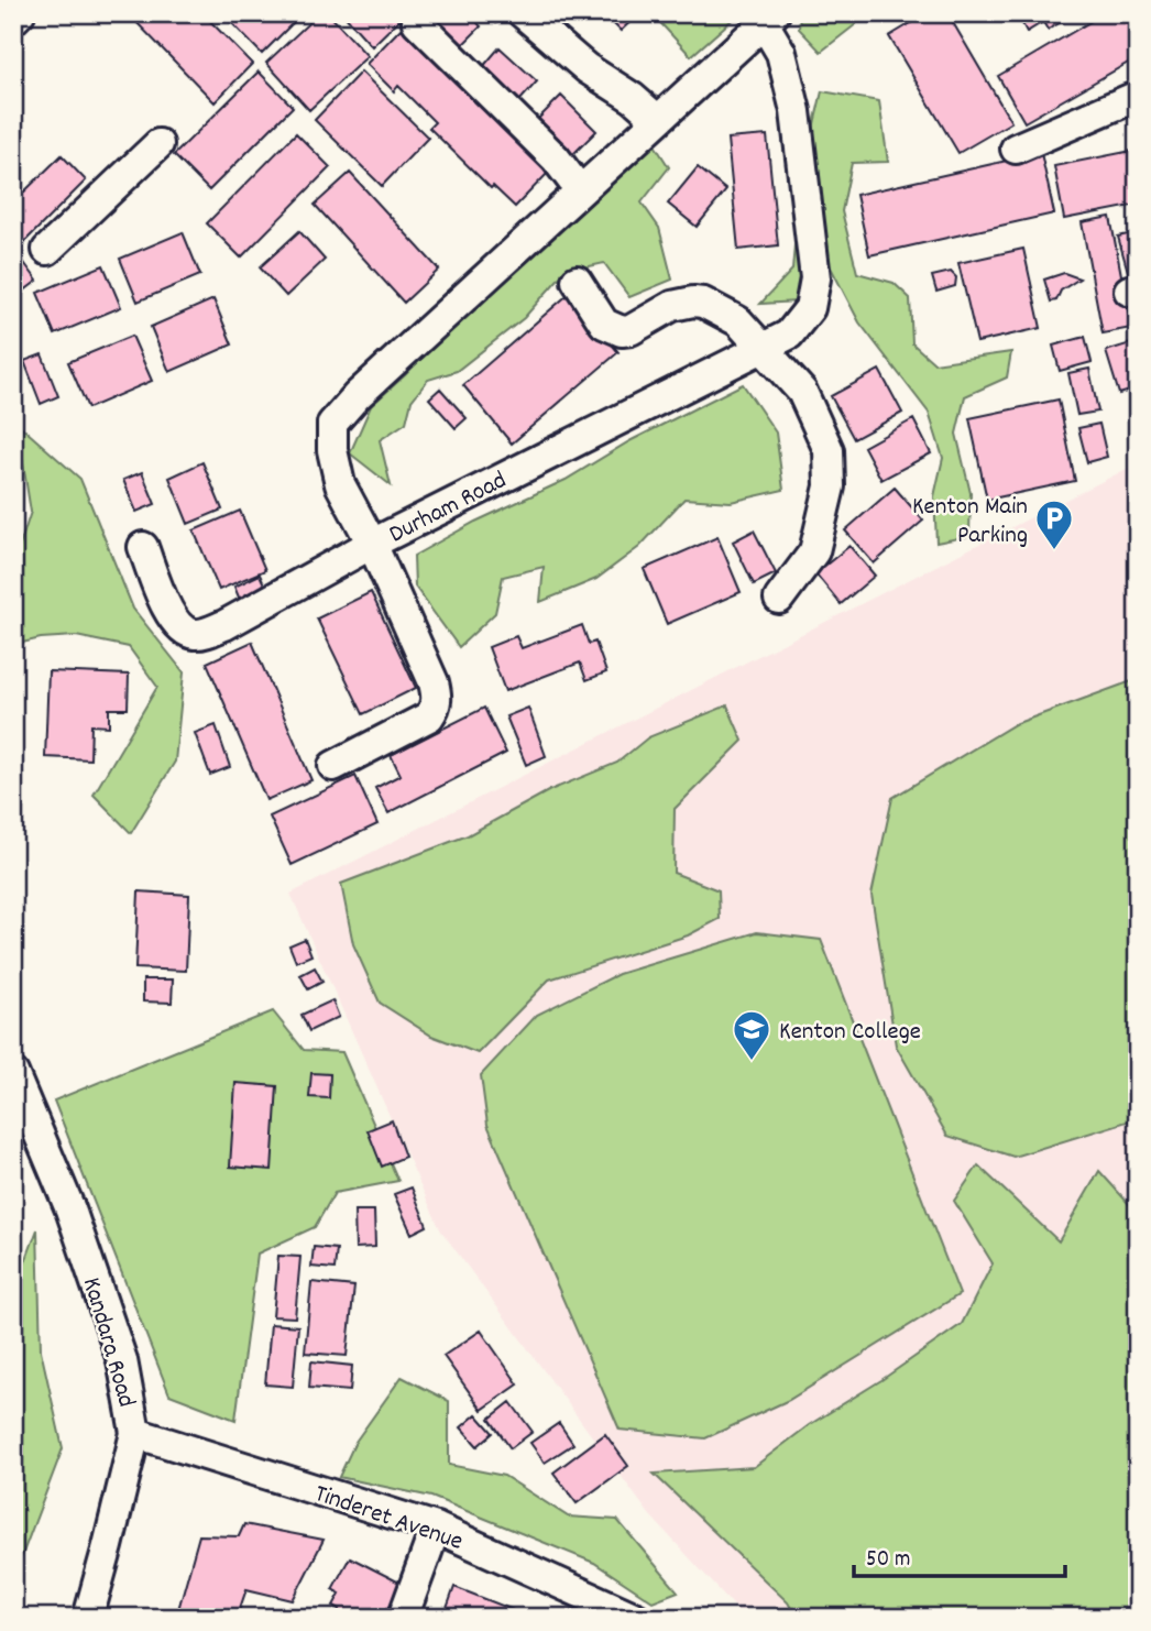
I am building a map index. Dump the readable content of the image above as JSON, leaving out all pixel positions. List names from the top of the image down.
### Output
{
  "streets": {
    "street": ["Durham Road", "Kandara Road", "Tinderet Avenue"]
  },
  "crossings": [
    ["Kandara Road", "Tinderet Avenue"]
  ],
  "places": {
    "parking": ["Kenton Main Parking"],
    "school or university": ["Kenton College"]
  },
  "scale_bar": "50 m"
}
